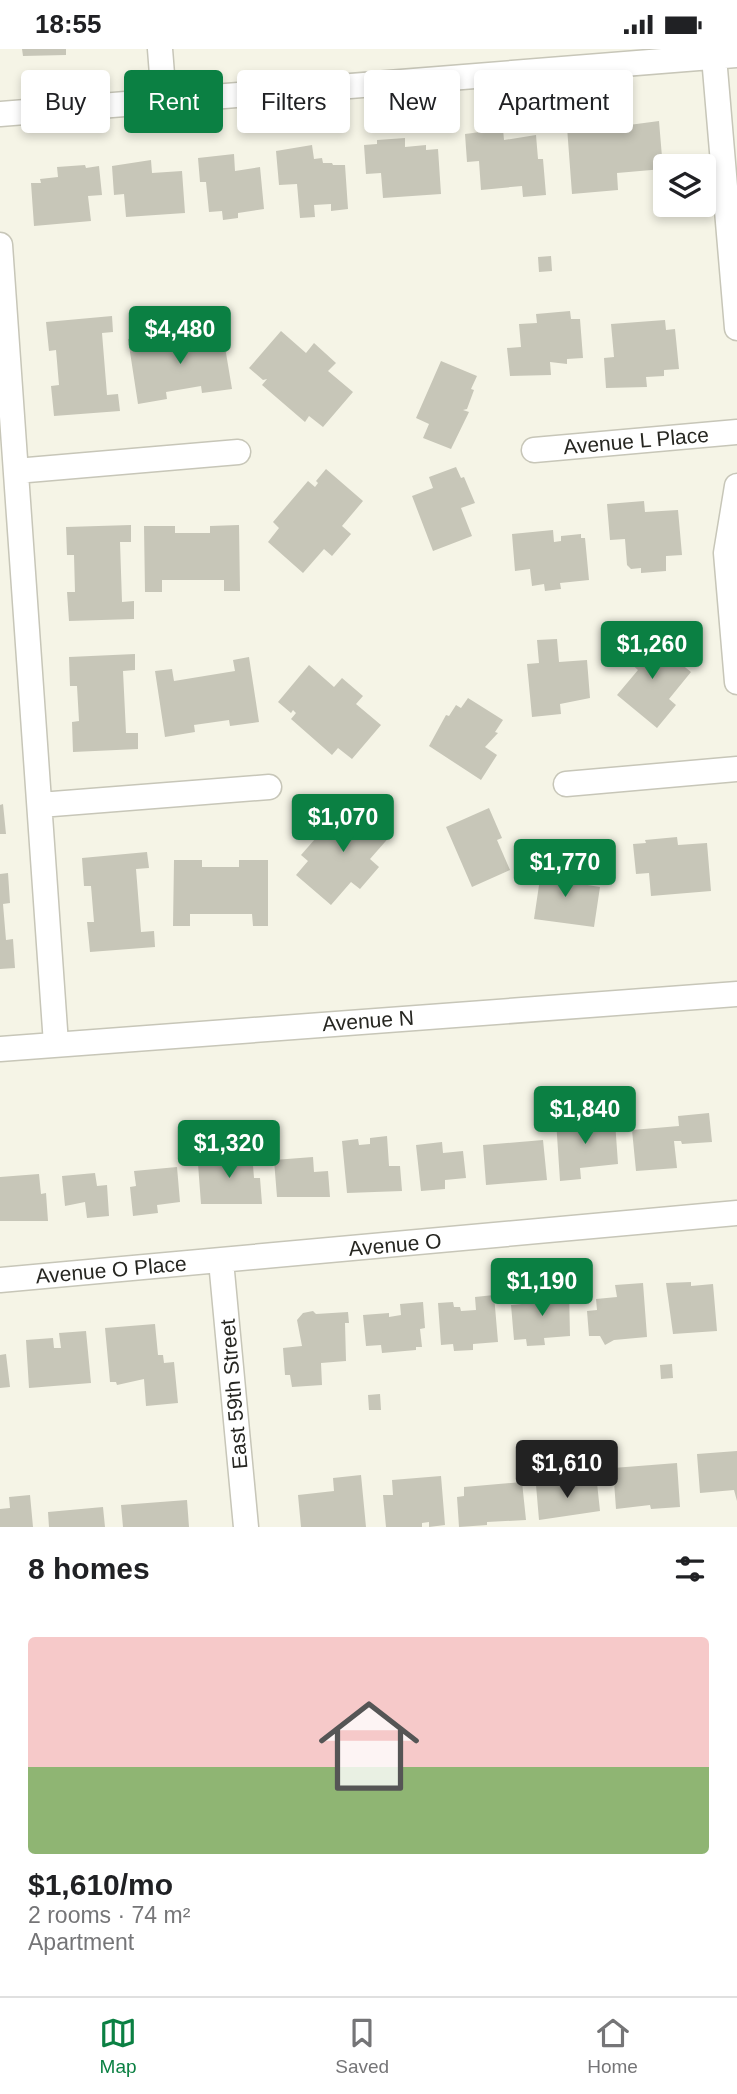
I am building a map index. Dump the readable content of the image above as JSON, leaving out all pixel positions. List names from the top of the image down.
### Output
{
  "streets": {
    "street": [
      "Avenue L Place",
      "Avenue N",
      "Avenue O",
      "Avenue O Place",
      "East 59th Street"
    ]
  },
  "crossings": [
    ["Avenue O", "Avenue O Place"],
    ["Avenue O", "East 59th Street"],
    ["Avenue O Place", "East 59th Street"]
  ],
  "page": {
    "status": "18:55",
    "chip": [
      "Buy",
      "Rent",
      "Filters",
      "New",
      "Apartment"
    ],
    "price": [
      "$4,480",
      "$1,260",
      "$1,070",
      "$1,770",
      "$1,840",
      "$1,320",
      "$1,190",
      "$1,610"
    ],
    "heading": "8 homes",
    "list": [
      {
        "name": "$1,610/mo",
        "note": "2 rooms · 74 m² · Apartment"
      }
    ],
    "tabs": ["Map", "Saved", "Home"]
  }
}
